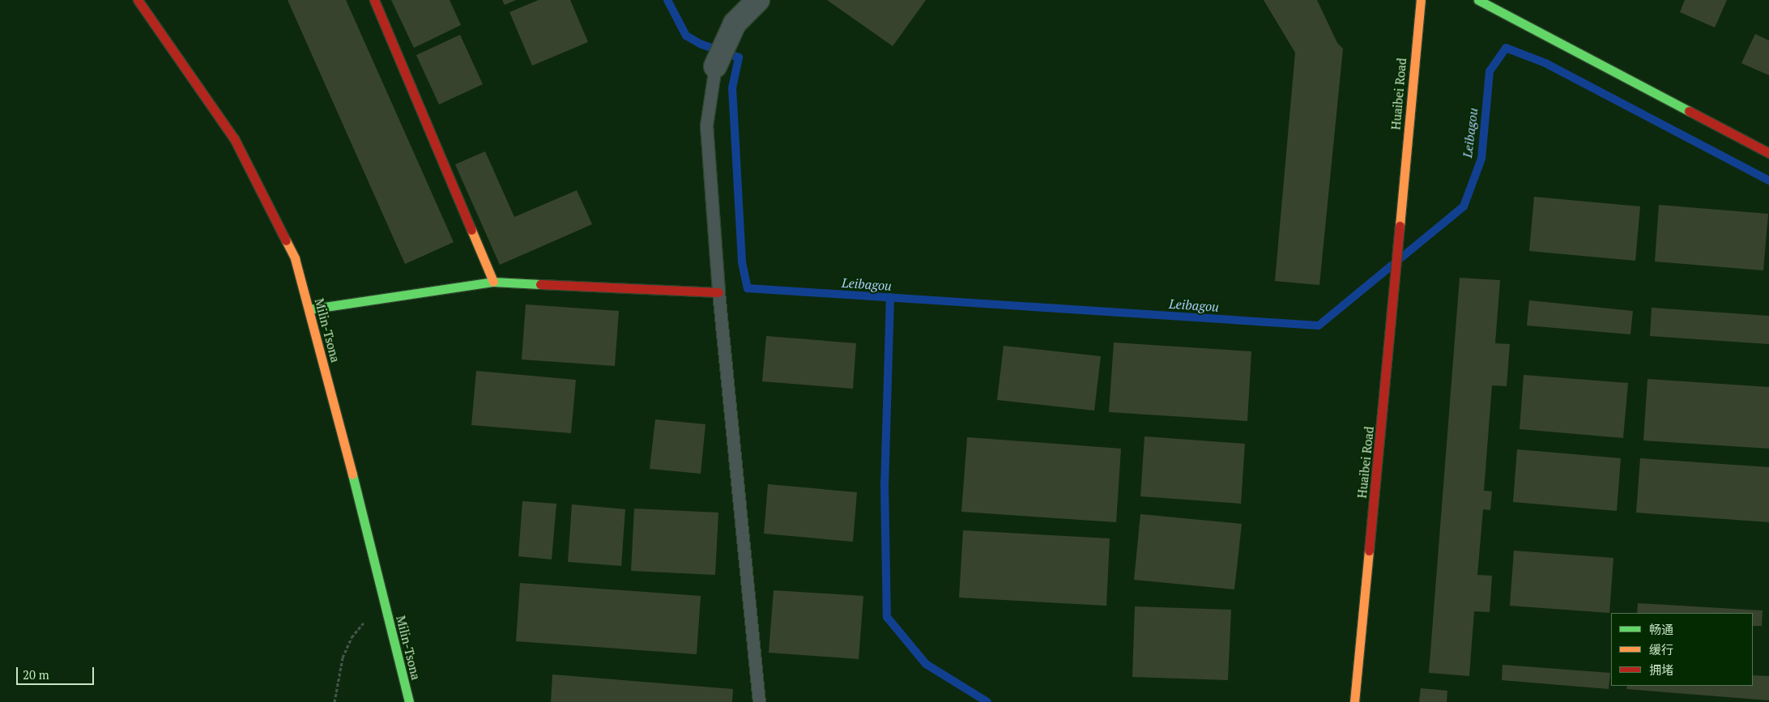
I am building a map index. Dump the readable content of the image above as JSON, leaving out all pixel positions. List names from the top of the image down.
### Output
{
  "streets": {
    "main road": ["Huaibei Road", "Milin-Tsona"]
  },
  "water": ["Leibagou"],
  "legend": ["畅通", "缓行", "拥堵"],
  "scale_bar": "20 m"
}
